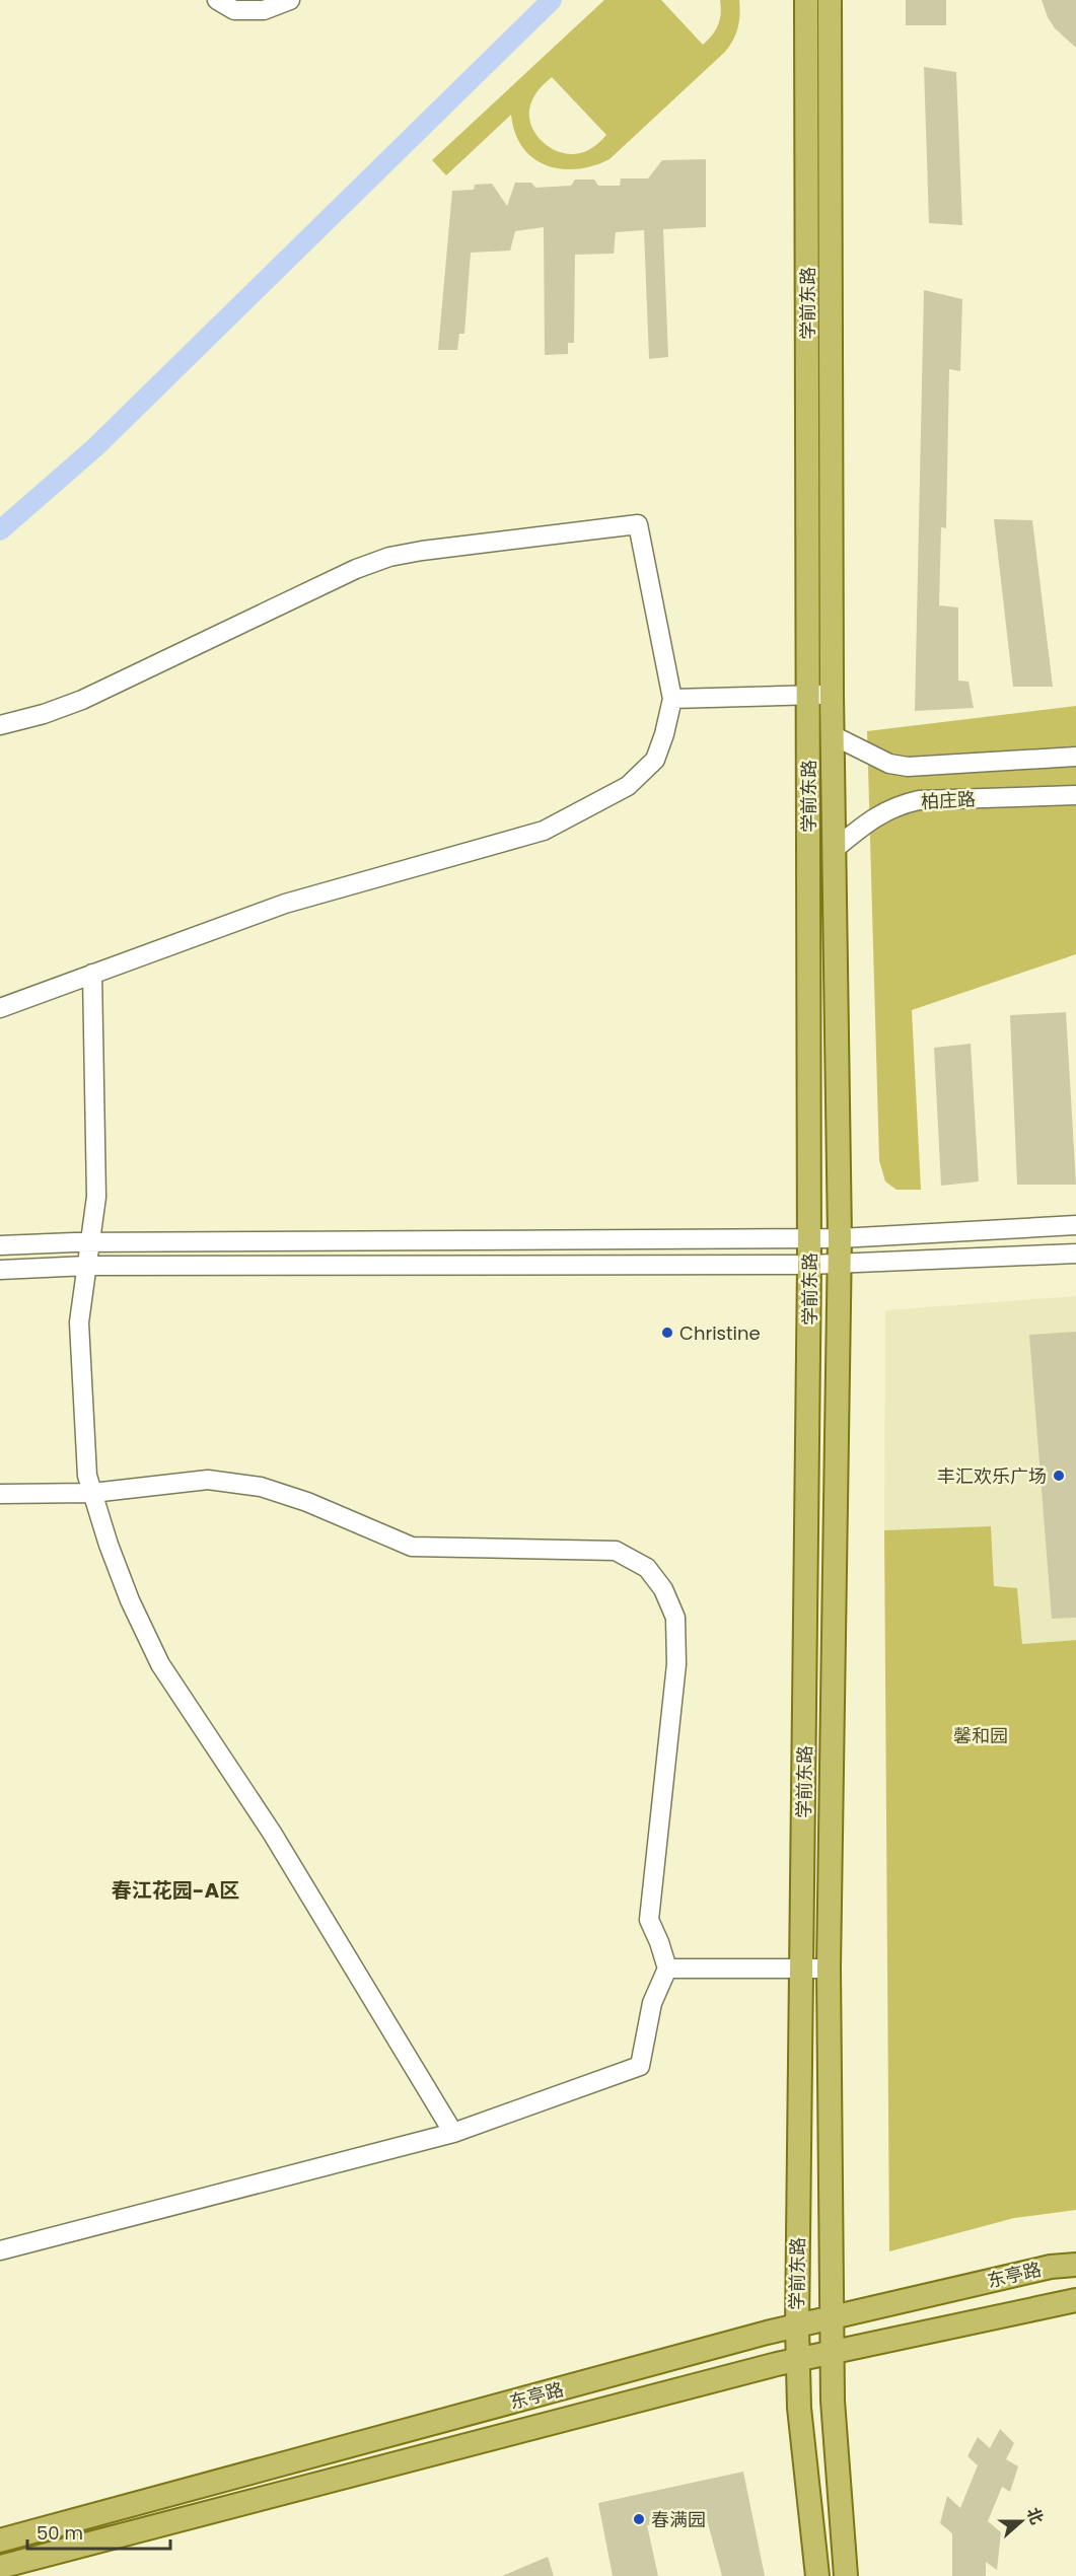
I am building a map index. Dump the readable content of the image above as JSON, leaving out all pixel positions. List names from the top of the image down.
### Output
{
  "streets": {
    "main road": ["学前东路", "东亭路"],
    "street": ["柏庄路"]
  },
  "crossings": [
    ["学前东路", "柏庄路"],
    ["学前东路", "东亭路"]
  ],
  "districts": ["春江花园-A区"],
  "parks": ["馨和园"],
  "places": ["Christine", "丰汇欢乐广场", "春满园"],
  "scale_bar": "50 m",
  "north": "right"
}
